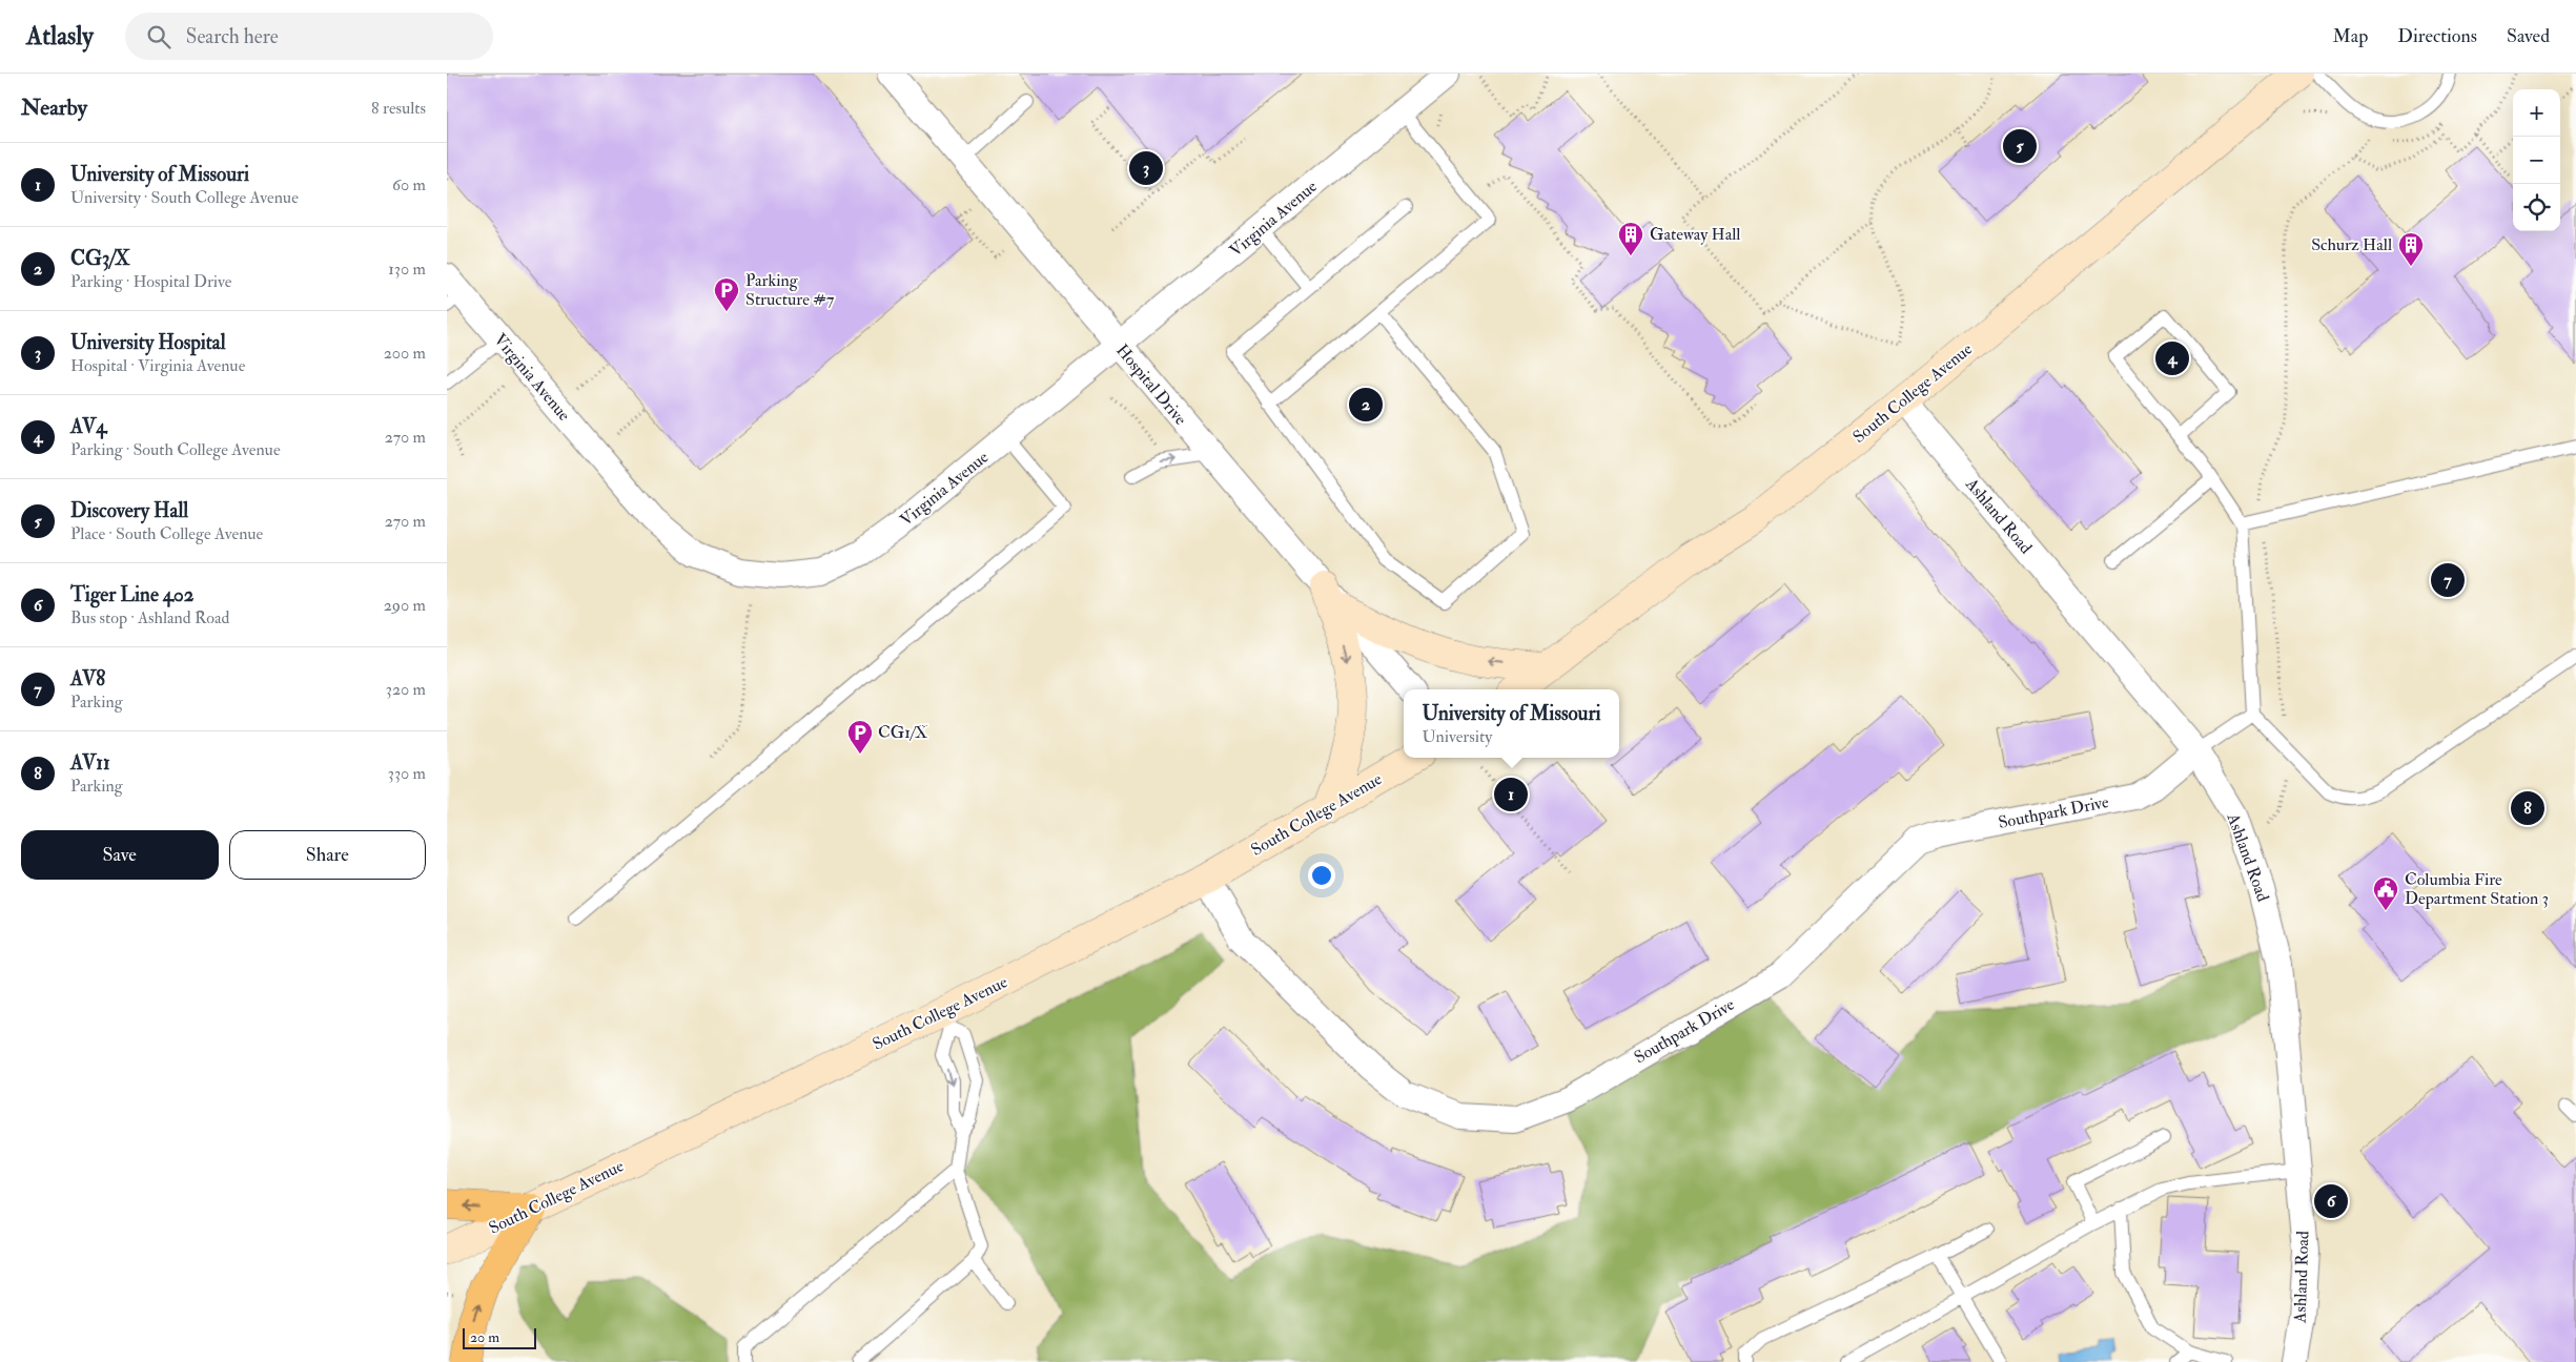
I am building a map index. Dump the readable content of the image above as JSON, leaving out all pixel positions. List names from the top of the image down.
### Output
{
  "streets": {
    "main road": ["South College Avenue"],
    "street": [
      "Virginia Avenue",
      "Hospital Drive",
      "Ashland Road",
      "Southpark Drive"
    ]
  },
  "crossings": [
    ["Virginia Avenue", "Hospital Drive"],
    ["South College Avenue", "Ashland Road"],
    ["South College Avenue", "Southpark Drive"],
    ["Ashland Road", "Southpark Drive"]
  ],
  "places": {
    "building": ["Gateway Hall", "Schurz Hall"],
    "parking": ["Parking Structure #7", "CG1/X"],
    "public building": ["Columbia Fire Department Station 3"]
  },
  "scale_bar": "20 m",
  "page": {
    "header": "Atlasly",
    "search": "Search here",
    "nav": ["Map", "Directions", "Saved"],
    "heading": ["Nearby", "8 results"],
    "map_buttons": ["+", "−"],
    "pins": [
      "5",
      "3",
      "4",
      "2",
      "7",
      "1",
      "8",
      "6"
    ],
    "list": [
      {
        "mark": "1",
        "name": "University of Missouri",
        "note": "University · South College Avenue",
        "value": "60 m"
      },
      {
        "mark": "2",
        "name": "CG3/X",
        "note": "Parking · Hospital Drive",
        "value": "130 m"
      },
      {
        "mark": "3",
        "name": "University Hospital",
        "note": "Hospital · Virginia Avenue",
        "value": "200 m"
      },
      {
        "mark": "4",
        "name": "AV4",
        "note": "Parking · South College Avenue",
        "value": "270 m"
      },
      {
        "mark": "5",
        "name": "Discovery Hall",
        "note": "Place · South College Avenue",
        "value": "270 m"
      },
      {
        "mark": "6",
        "name": "Tiger Line 402",
        "note": "Bus stop · Ashland Road",
        "value": "290 m"
      },
      {
        "mark": "7",
        "name": "AV8",
        "note": "Parking",
        "value": "320 m"
      },
      {
        "mark": "8",
        "name": "AV11",
        "note": "Parking",
        "value": "330 m"
      }
    ],
    "popup": ["University of Missouri", "University"],
    "buttons": ["Save", "Share"],
    "scale": "20 m"
  }
}
